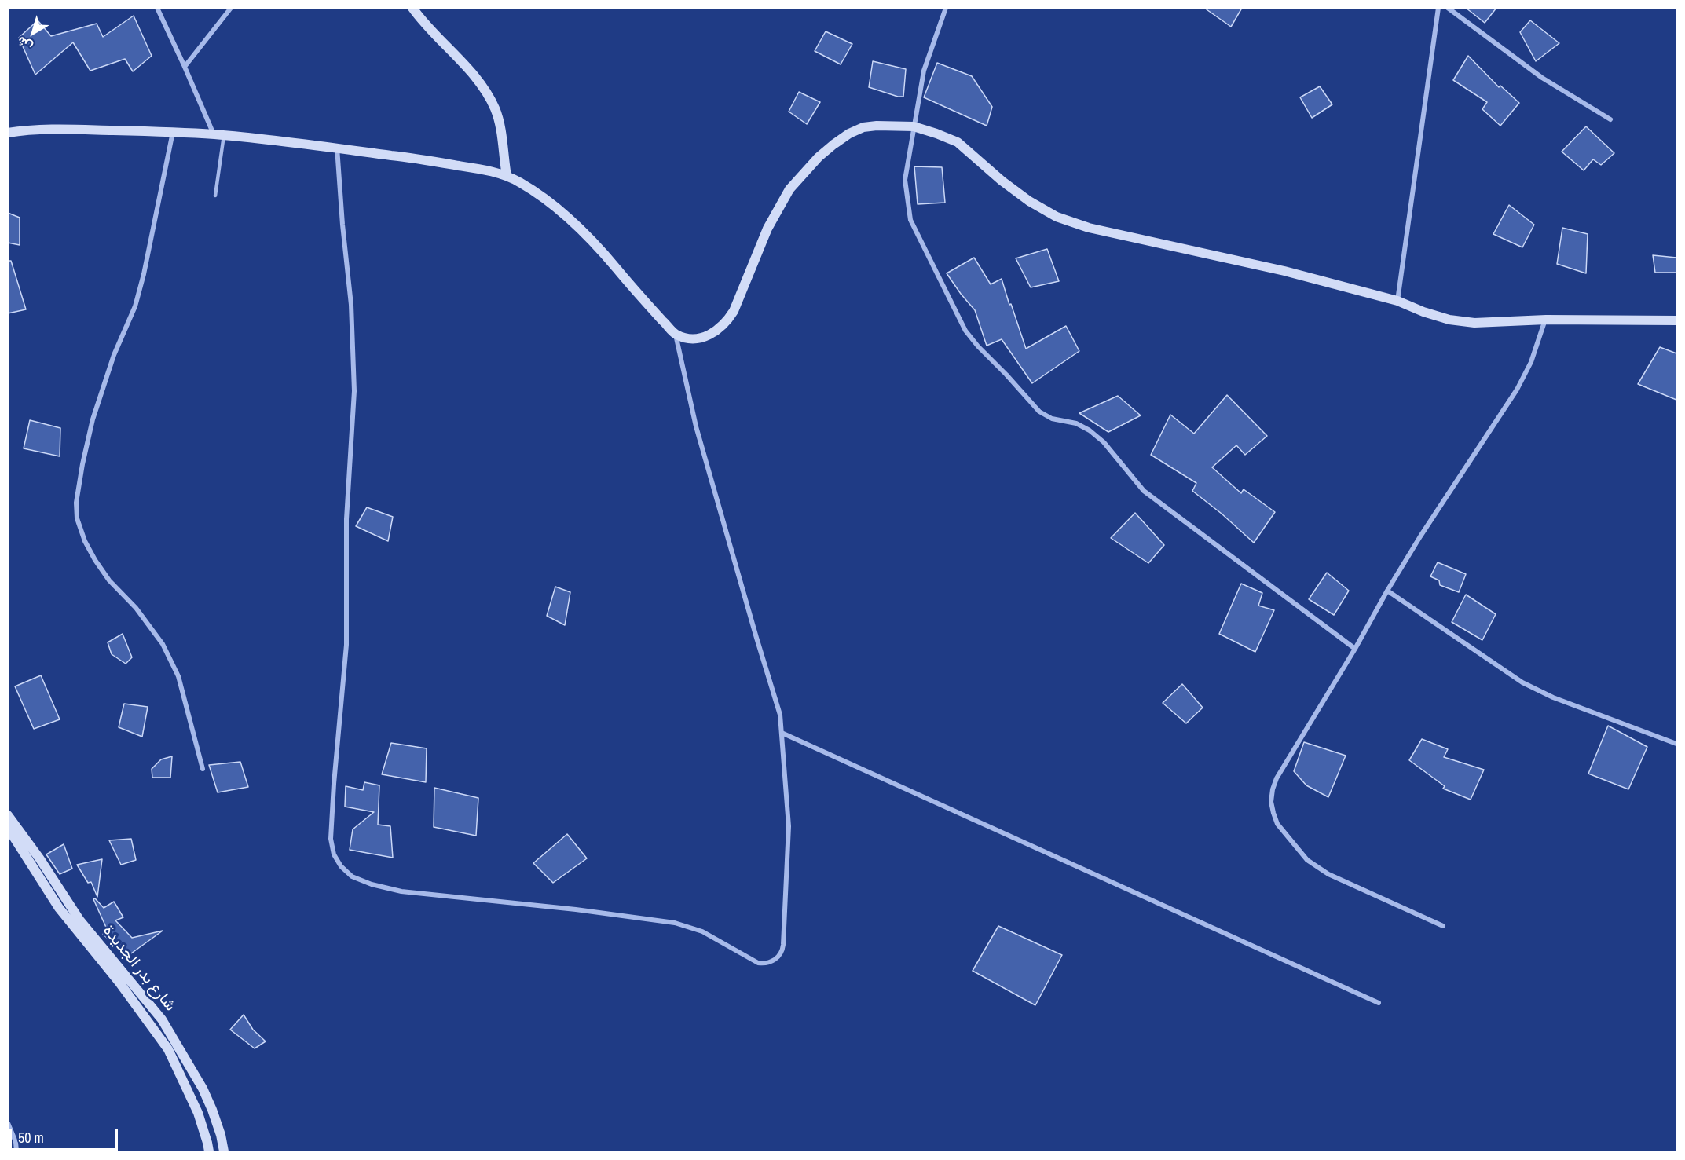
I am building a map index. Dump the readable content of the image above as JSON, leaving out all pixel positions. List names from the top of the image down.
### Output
{
  "streets": {
    "street": ["شارع بدر الجديدة"]
  },
  "scale_bar": "50 m",
  "north": "bottom left"
}
